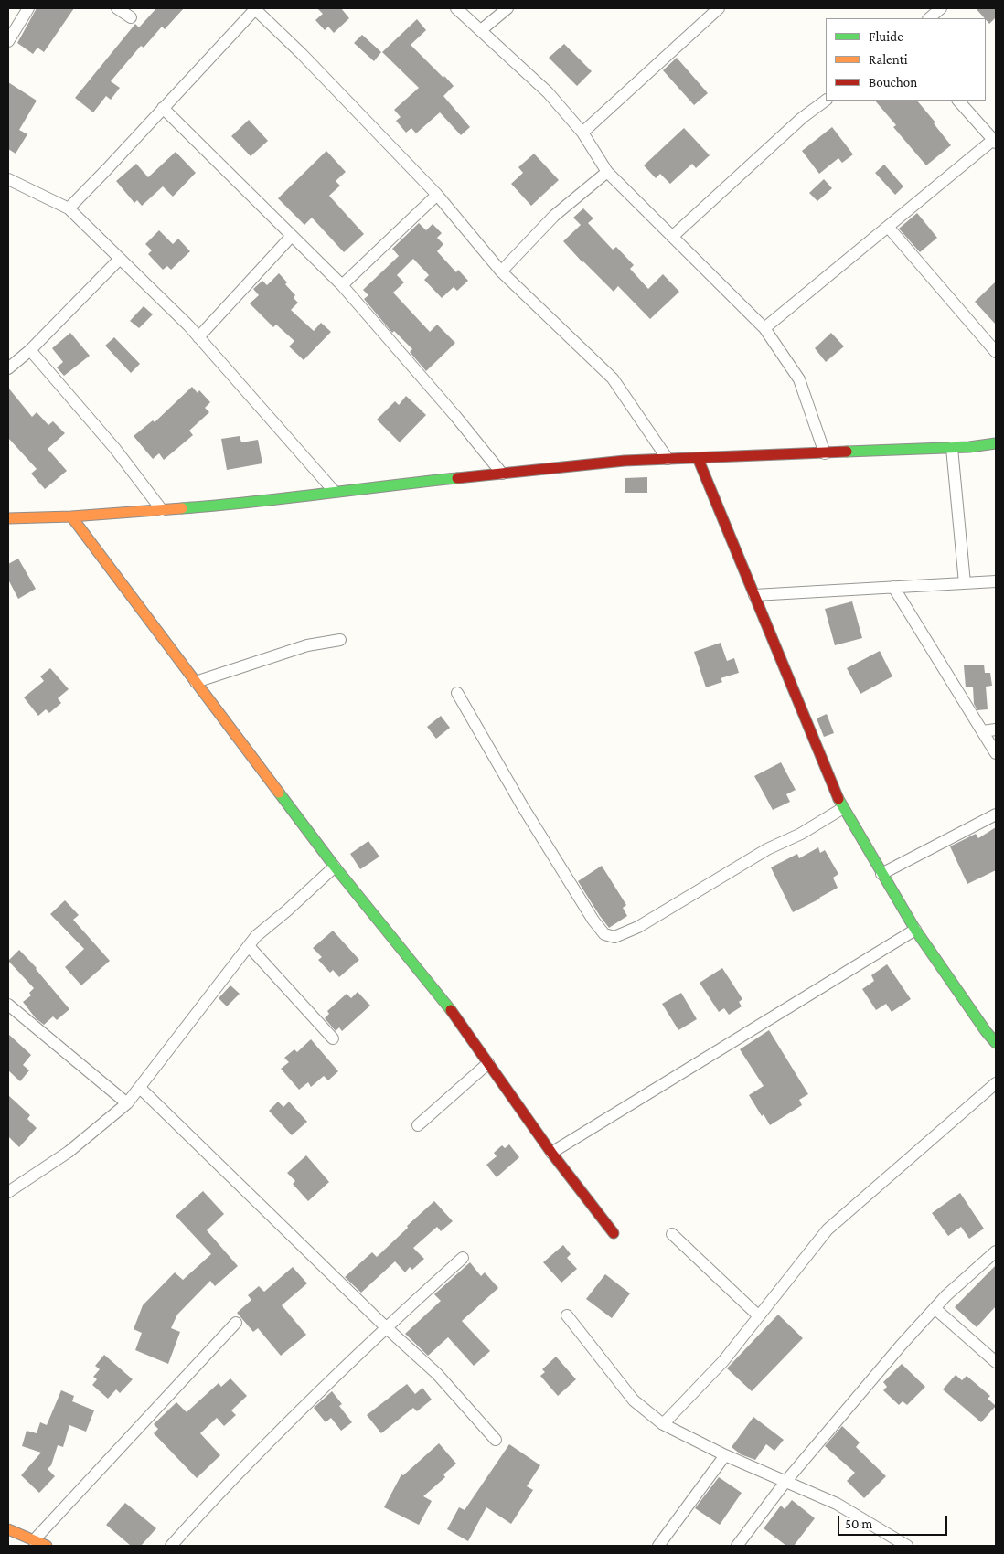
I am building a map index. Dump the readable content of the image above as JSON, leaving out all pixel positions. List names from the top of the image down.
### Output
{
  "legend": ["Fluide", "Ralenti", "Bouchon"],
  "scale_bar": "50 m"
}
